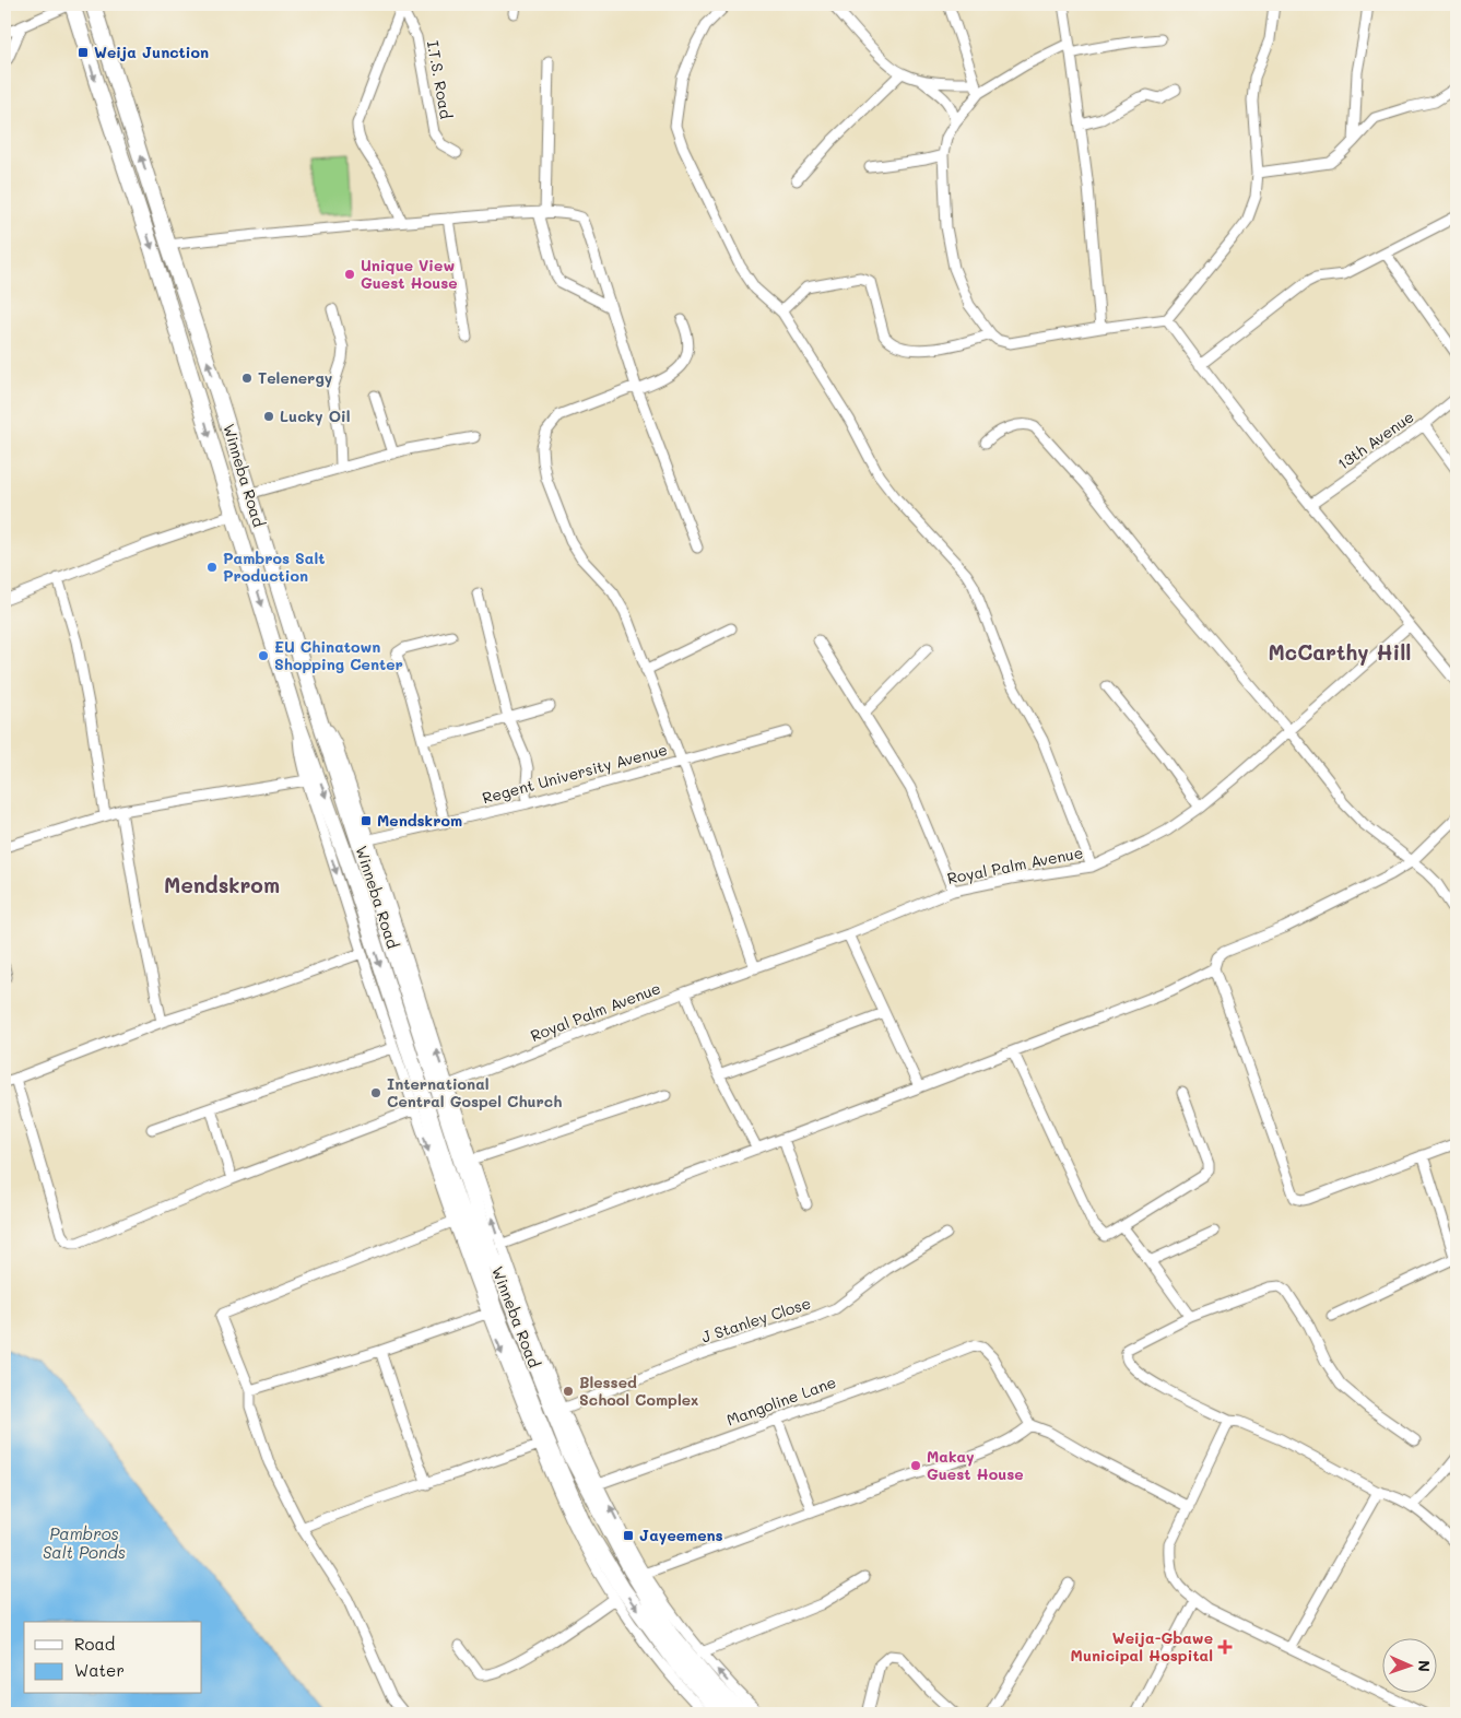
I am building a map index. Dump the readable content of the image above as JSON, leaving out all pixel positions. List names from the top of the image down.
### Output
{
  "streets": {
    "highway": ["Winneba Road"],
    "street": [
      "I.T.S. Road",
      "13th Avenue",
      "Regent University Avenue",
      "Royal Palm Avenue",
      "J Stanley Close",
      "Mangoline Lane"
    ]
  },
  "districts": ["McCarthy Hill", "Mendskrom"],
  "water": ["Pambros Salt Ponds"],
  "places": {
    "transit": ["Weija Junction", "Mendskrom", "Jayeemens"],
    "other": [
      "Unique View Guest House",
      "Telenergy",
      "Lucky Oil",
      "Pambros Salt Production",
      "EU Chinatown Shopping Center",
      "International Central Gospel Church",
      "Blessed School Complex",
      "Makay Guest House"
    ],
    "health": ["Weija-Gbawe Municipal Hospital"]
  },
  "legend": ["Road", "Water"],
  "north": "right"
}
